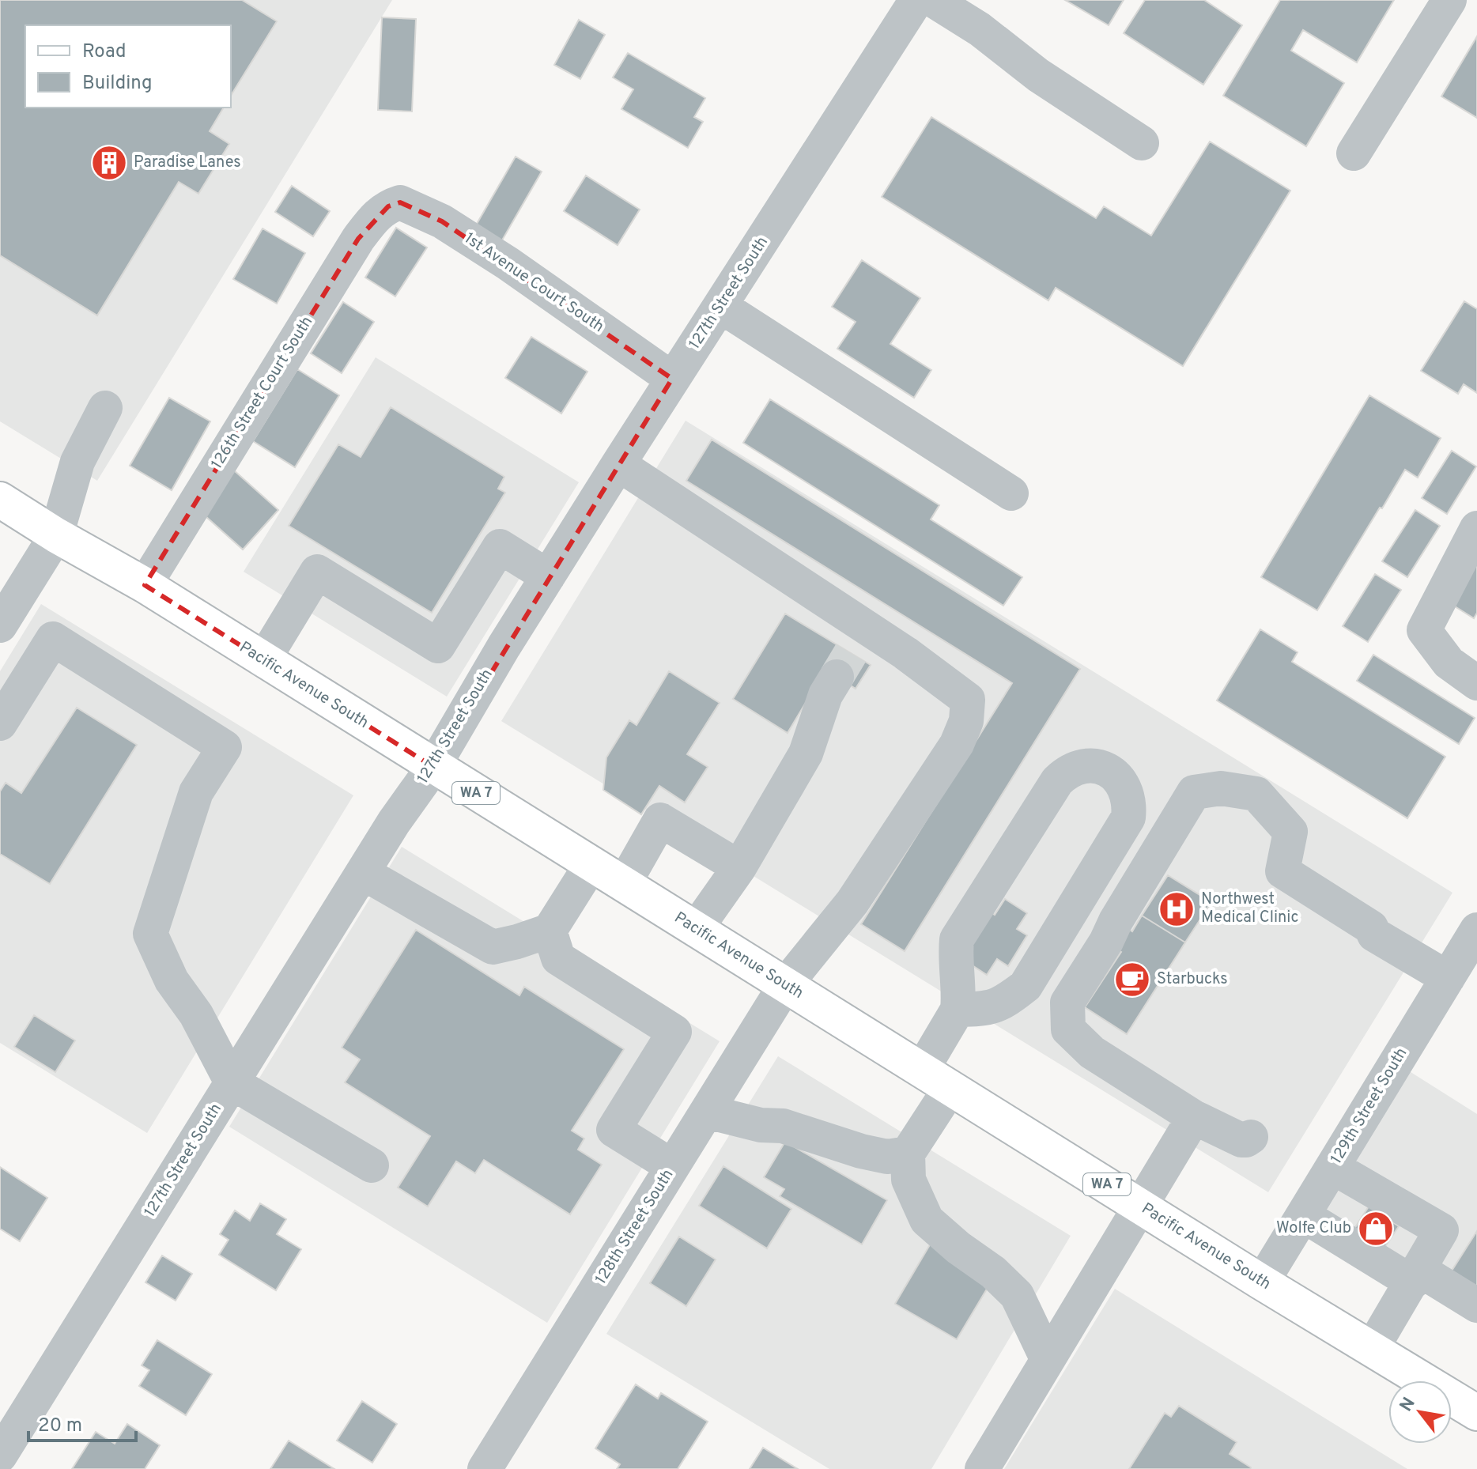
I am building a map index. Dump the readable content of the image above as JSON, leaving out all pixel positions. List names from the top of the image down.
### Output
{
  "streets": {
    "main road": ["Pacific Avenue South", "WA 7"],
    "street": [
      "1st Avenue Court South",
      "127th Street South",
      "126th Street Court South",
      "129th Street South",
      "128th Street South"
    ]
  },
  "crossings": [
    ["1st Avenue Court South", "127th Street South"],
    ["1st Avenue Court South", "126th Street Court South"],
    ["127th Street South", "Pacific Avenue South"],
    ["126th Street Court South", "Pacific Avenue South"],
    ["Pacific Avenue South", "129th Street South"],
    ["Pacific Avenue South", "128th Street South"]
  ],
  "places": {
    "building": ["Paradise Lanes"],
    "hospital": ["Northwest Medical Clinic"],
    "cafe": ["Starbucks"],
    "shop": ["Wolfe Club"]
  },
  "legend": ["Road", "Building"],
  "scale_bar": "20 m",
  "north": "top left"
}
